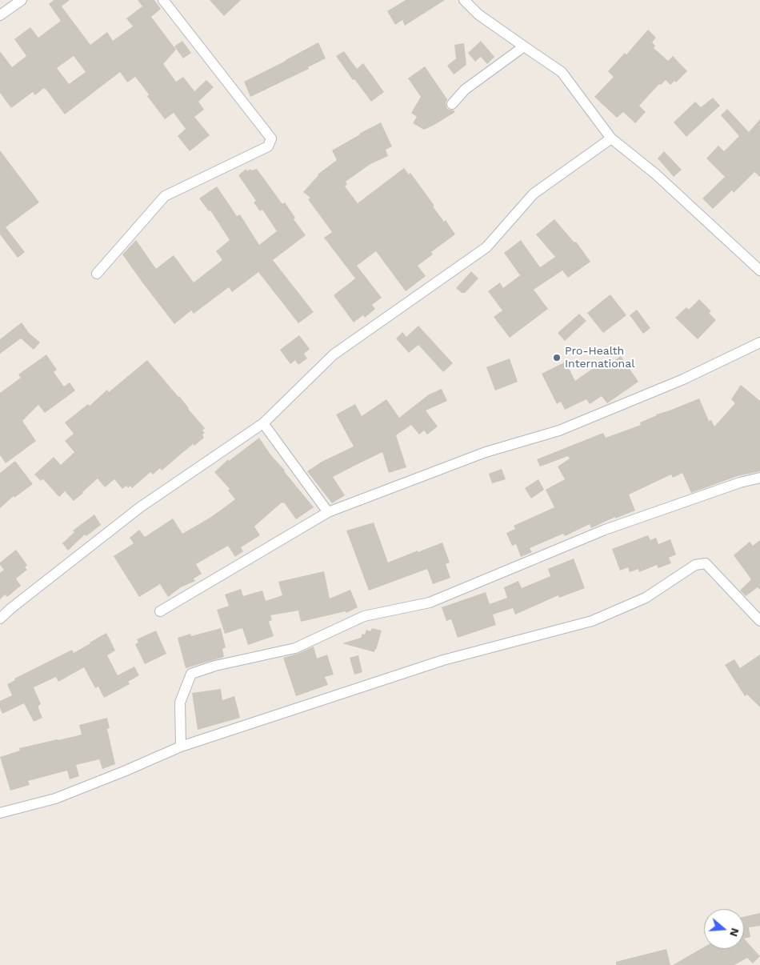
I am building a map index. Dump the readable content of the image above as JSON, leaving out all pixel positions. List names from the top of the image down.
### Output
{
  "places": ["Pro-Health International"],
  "north": "right"
}
